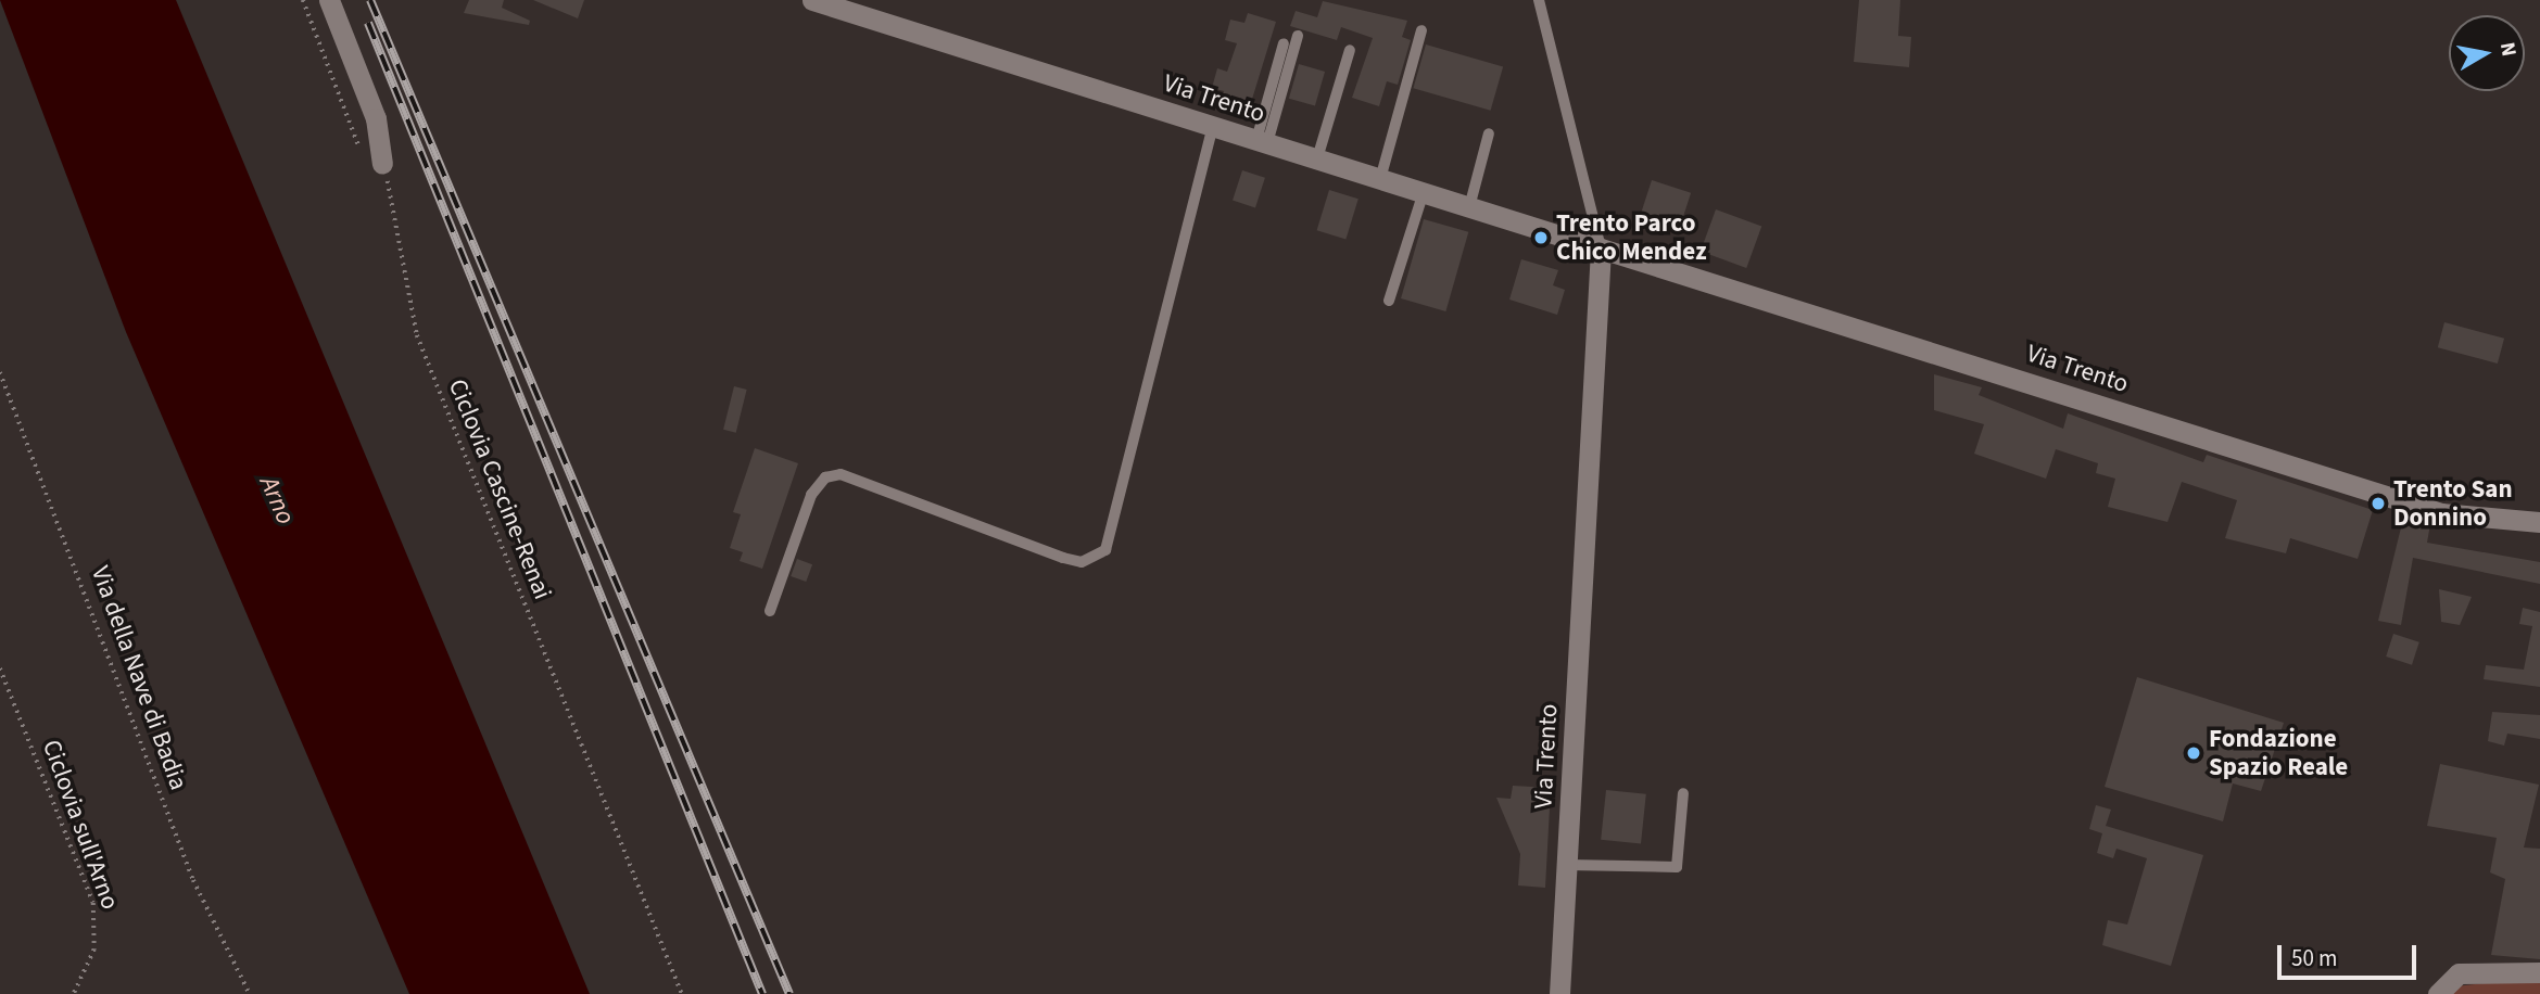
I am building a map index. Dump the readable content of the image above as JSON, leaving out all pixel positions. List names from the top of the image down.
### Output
{
  "streets": {
    "street": ["Via Trento"],
    "path": ["Ciclovia Cascine-Renai", "Via della Nave di Badia", "Ciclovia sull'Arno"]
  },
  "water": ["Arno"],
  "places": ["Trento Parco Chico Mendez", "Trento San Donnino", "Fondazione Spazio Reale"],
  "scale_bar": "50 m",
  "north": "right"
}
